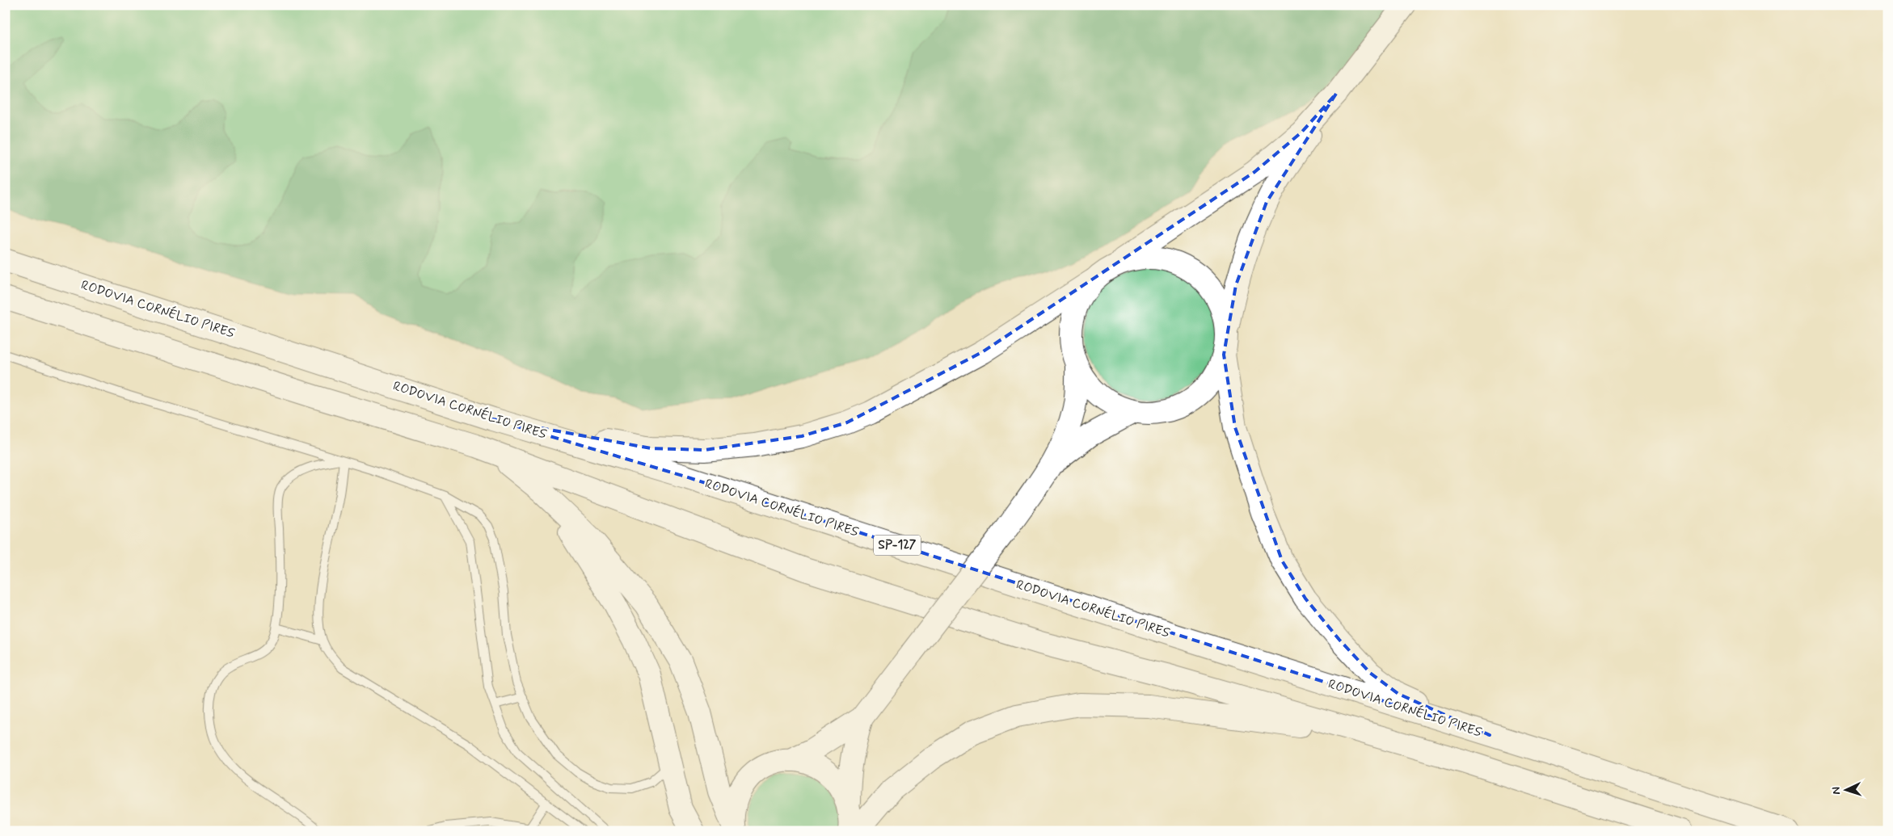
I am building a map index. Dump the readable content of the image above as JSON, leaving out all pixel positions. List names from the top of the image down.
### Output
{
  "streets": {
    "main road": ["RODOVIA CORNÉLIO PIRES", "SP-127"]
  },
  "north": "left"
}
